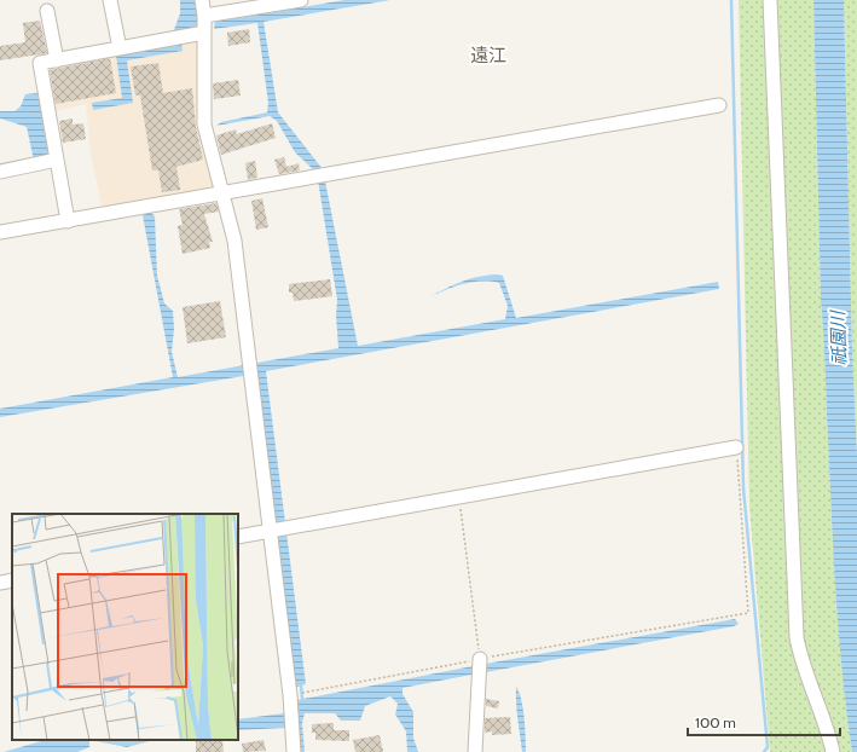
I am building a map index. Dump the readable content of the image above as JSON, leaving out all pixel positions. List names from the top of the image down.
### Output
{
  "districts": ["遠江"],
  "water": ["祇園川"],
  "scale_bar": "100 m"
}
